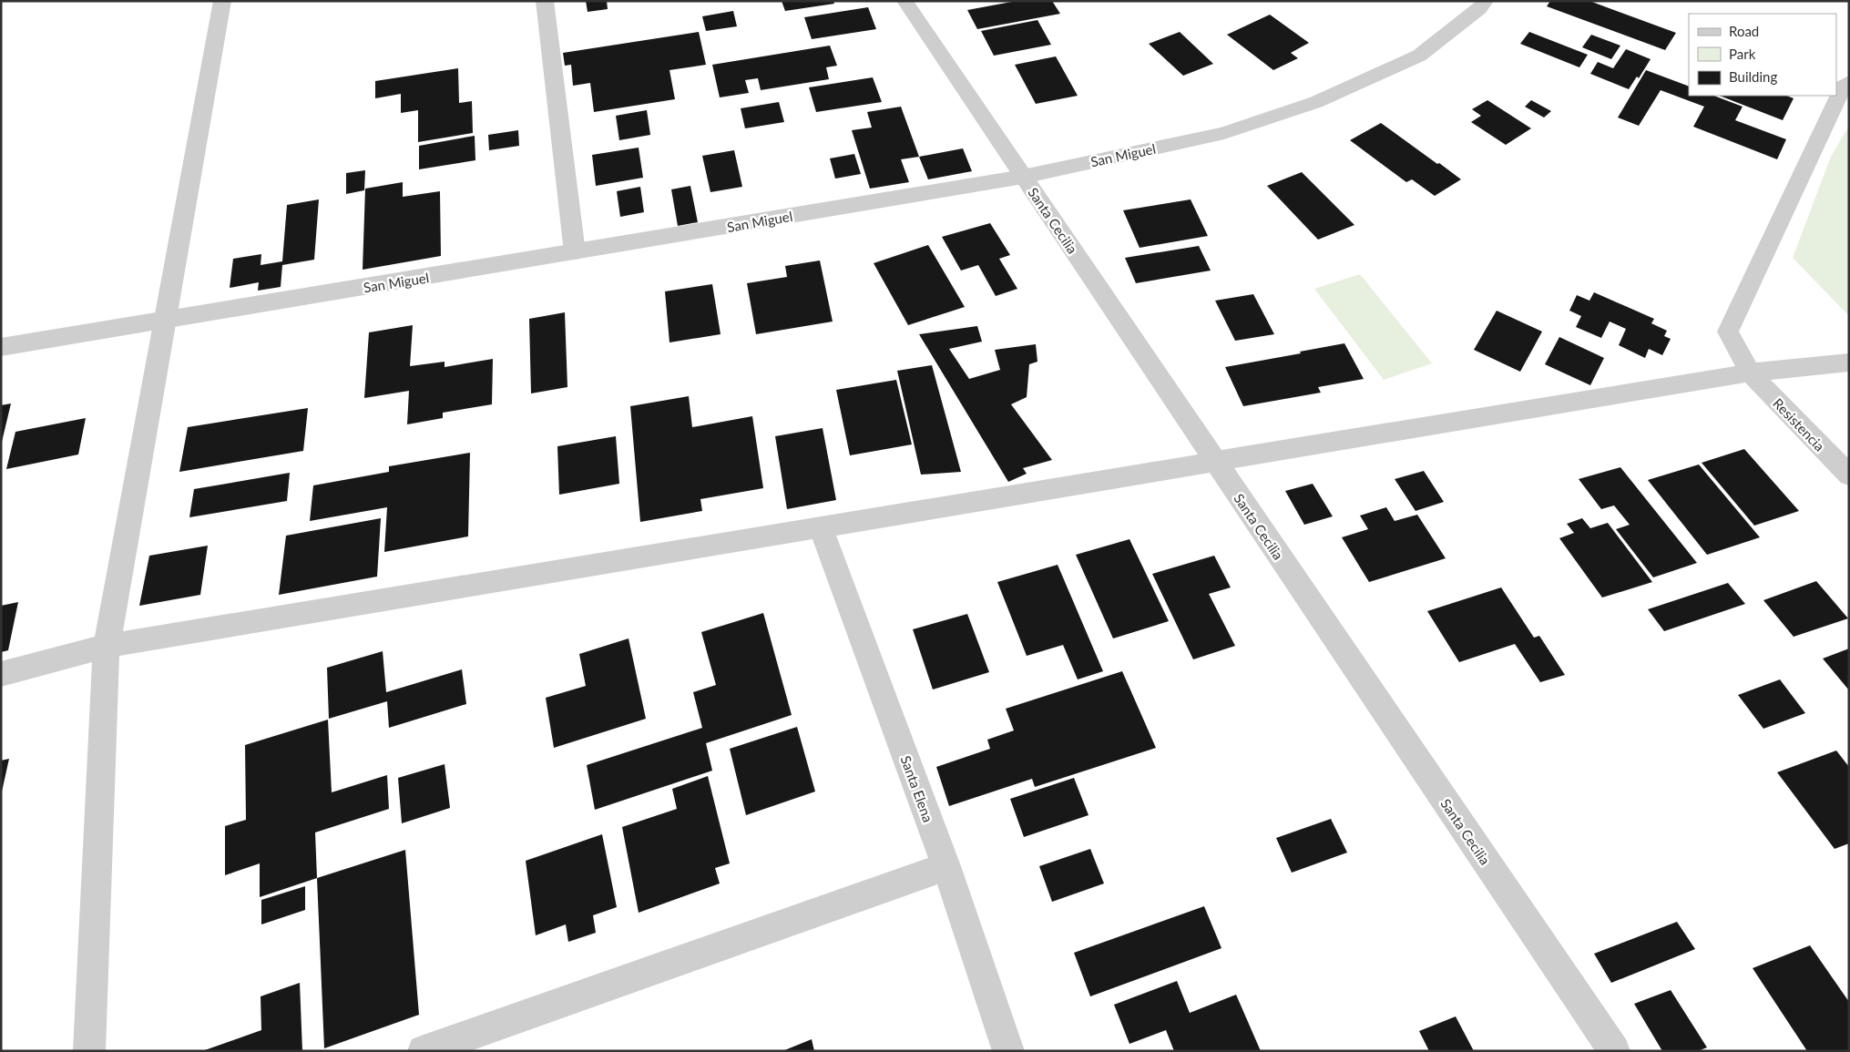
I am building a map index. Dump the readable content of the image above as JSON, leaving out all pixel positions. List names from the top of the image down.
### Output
{
  "streets": {
    "street": [
      "San Miguel",
      "Santa Cecilia",
      "Resistencia",
      "Santa Elena"
    ]
  },
  "crossings": [
    ["San Miguel", "Santa Cecilia"]
  ],
  "legend": ["Road", "Park", "Building"]
}
